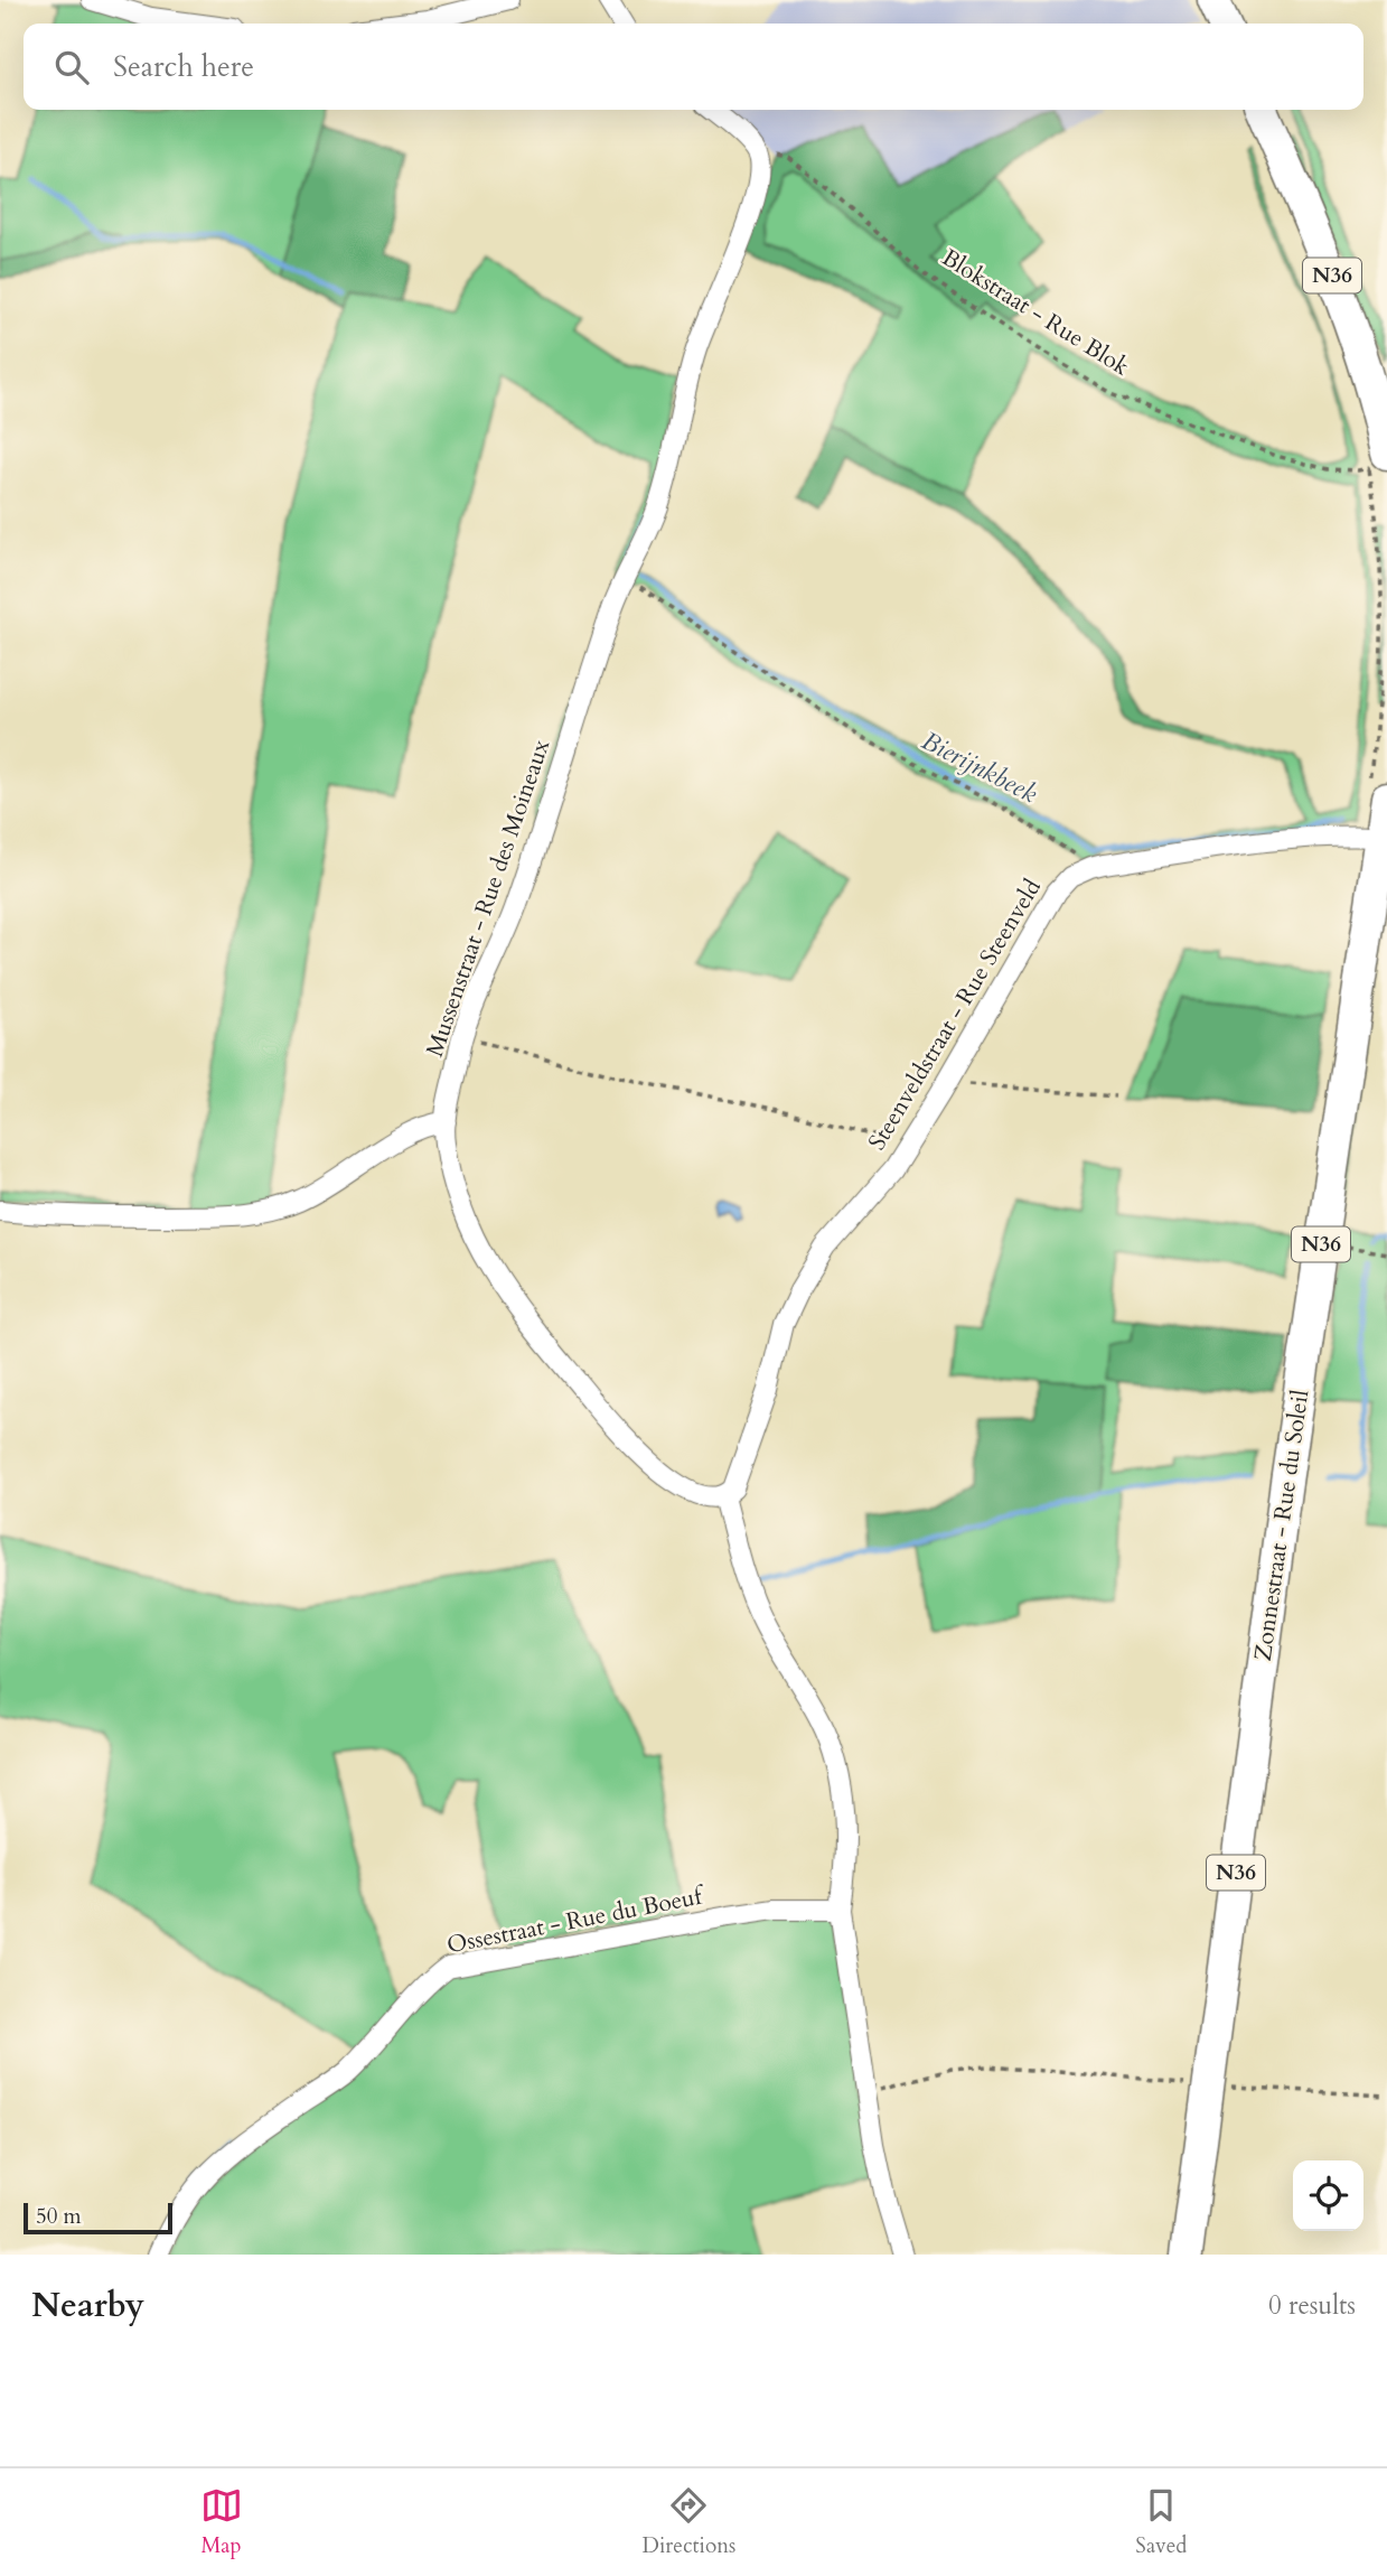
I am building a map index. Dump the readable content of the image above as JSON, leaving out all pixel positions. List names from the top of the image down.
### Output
{
  "streets": {
    "main road": ["N36", "Zonnestraat - Rue du Soleil"],
    "street": ["Mussenstraat - Rue des Moineaux", "Steenveldstraat - Rue Steenveld", "Ossestraat - Rue du Boeuf"],
    "path": ["Blokstraat - Rue Blok"]
  },
  "crossings": [
    ["N36", "Blokstraat - Rue Blok"],
    ["Blokstraat - Rue Blok", "Mussenstraat - Rue des Moineaux"],
    ["Mussenstraat - Rue des Moineaux", "Steenveldstraat - Rue Steenveld"],
    ["Steenveldstraat - Rue Steenveld", "Zonnestraat - Rue du Soleil"]
  ],
  "water": ["Bierijnkbeek"],
  "scale_bar": "50 m",
  "page": {
    "search": "Search here",
    "scale": "50 m",
    "heading": ["Nearby", "0 results"],
    "nav": ["Map", "Directions", "Saved"]
  }
}
